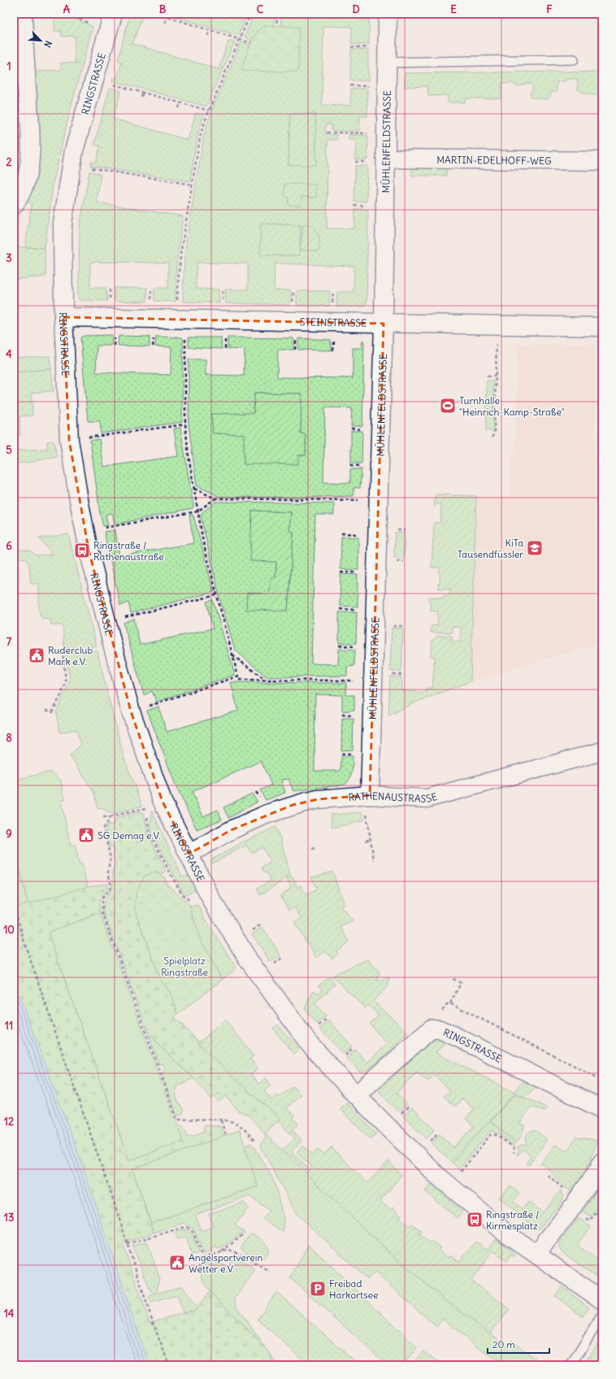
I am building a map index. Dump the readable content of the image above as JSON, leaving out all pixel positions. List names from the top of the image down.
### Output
{
  "streets": {
    "street": [
      "RINGSTRASSE",
      "MÜHLENFELDSTRASSE",
      "MARTIN-EDELHOFF-WEG",
      "STEINSTRASSE",
      "RATHENAUSTRASSE"
    ]
  },
  "crossings": [
    ["RINGSTRASSE", "STEINSTRASSE"],
    ["RINGSTRASSE", "RATHENAUSTRASSE"],
    ["MÜHLENFELDSTRASSE", "MARTIN-EDELHOFF-WEG"],
    ["MÜHLENFELDSTRASSE", "STEINSTRASSE"],
    ["MÜHLENFELDSTRASSE", "RATHENAUSTRASSE"]
  ],
  "parks": ["Spielplatz Ringstraße"],
  "places": {
    "sports": ["Turnhalle \"Heinrich-Kamp-Straße\""],
    "school or university": ["KiTa Tausendfüssler"],
    "bus stop": ["Ringstraße / Rathenaustraße", "Ringstraße / Kirmesplatz"],
    "public building": ["Ruderclub Mark e.V.", "SG Demag e.V.", "Angelsportverein Wetter e.V."],
    "parking": ["Freibad Harkortsee"]
  },
  "scale_bar": "20 m",
  "north": "bottom right",
  "grid": {
    "columns": [
      "A",
      "B",
      "C",
      "D",
      "E",
      "F"
    ],
    "rows": [
      "1",
      "2",
      "3",
      "4",
      "5",
      "6",
      "7",
      "8",
      "9",
      "10",
      "11",
      "12",
      "13",
      "14"
    ]
  }
}
